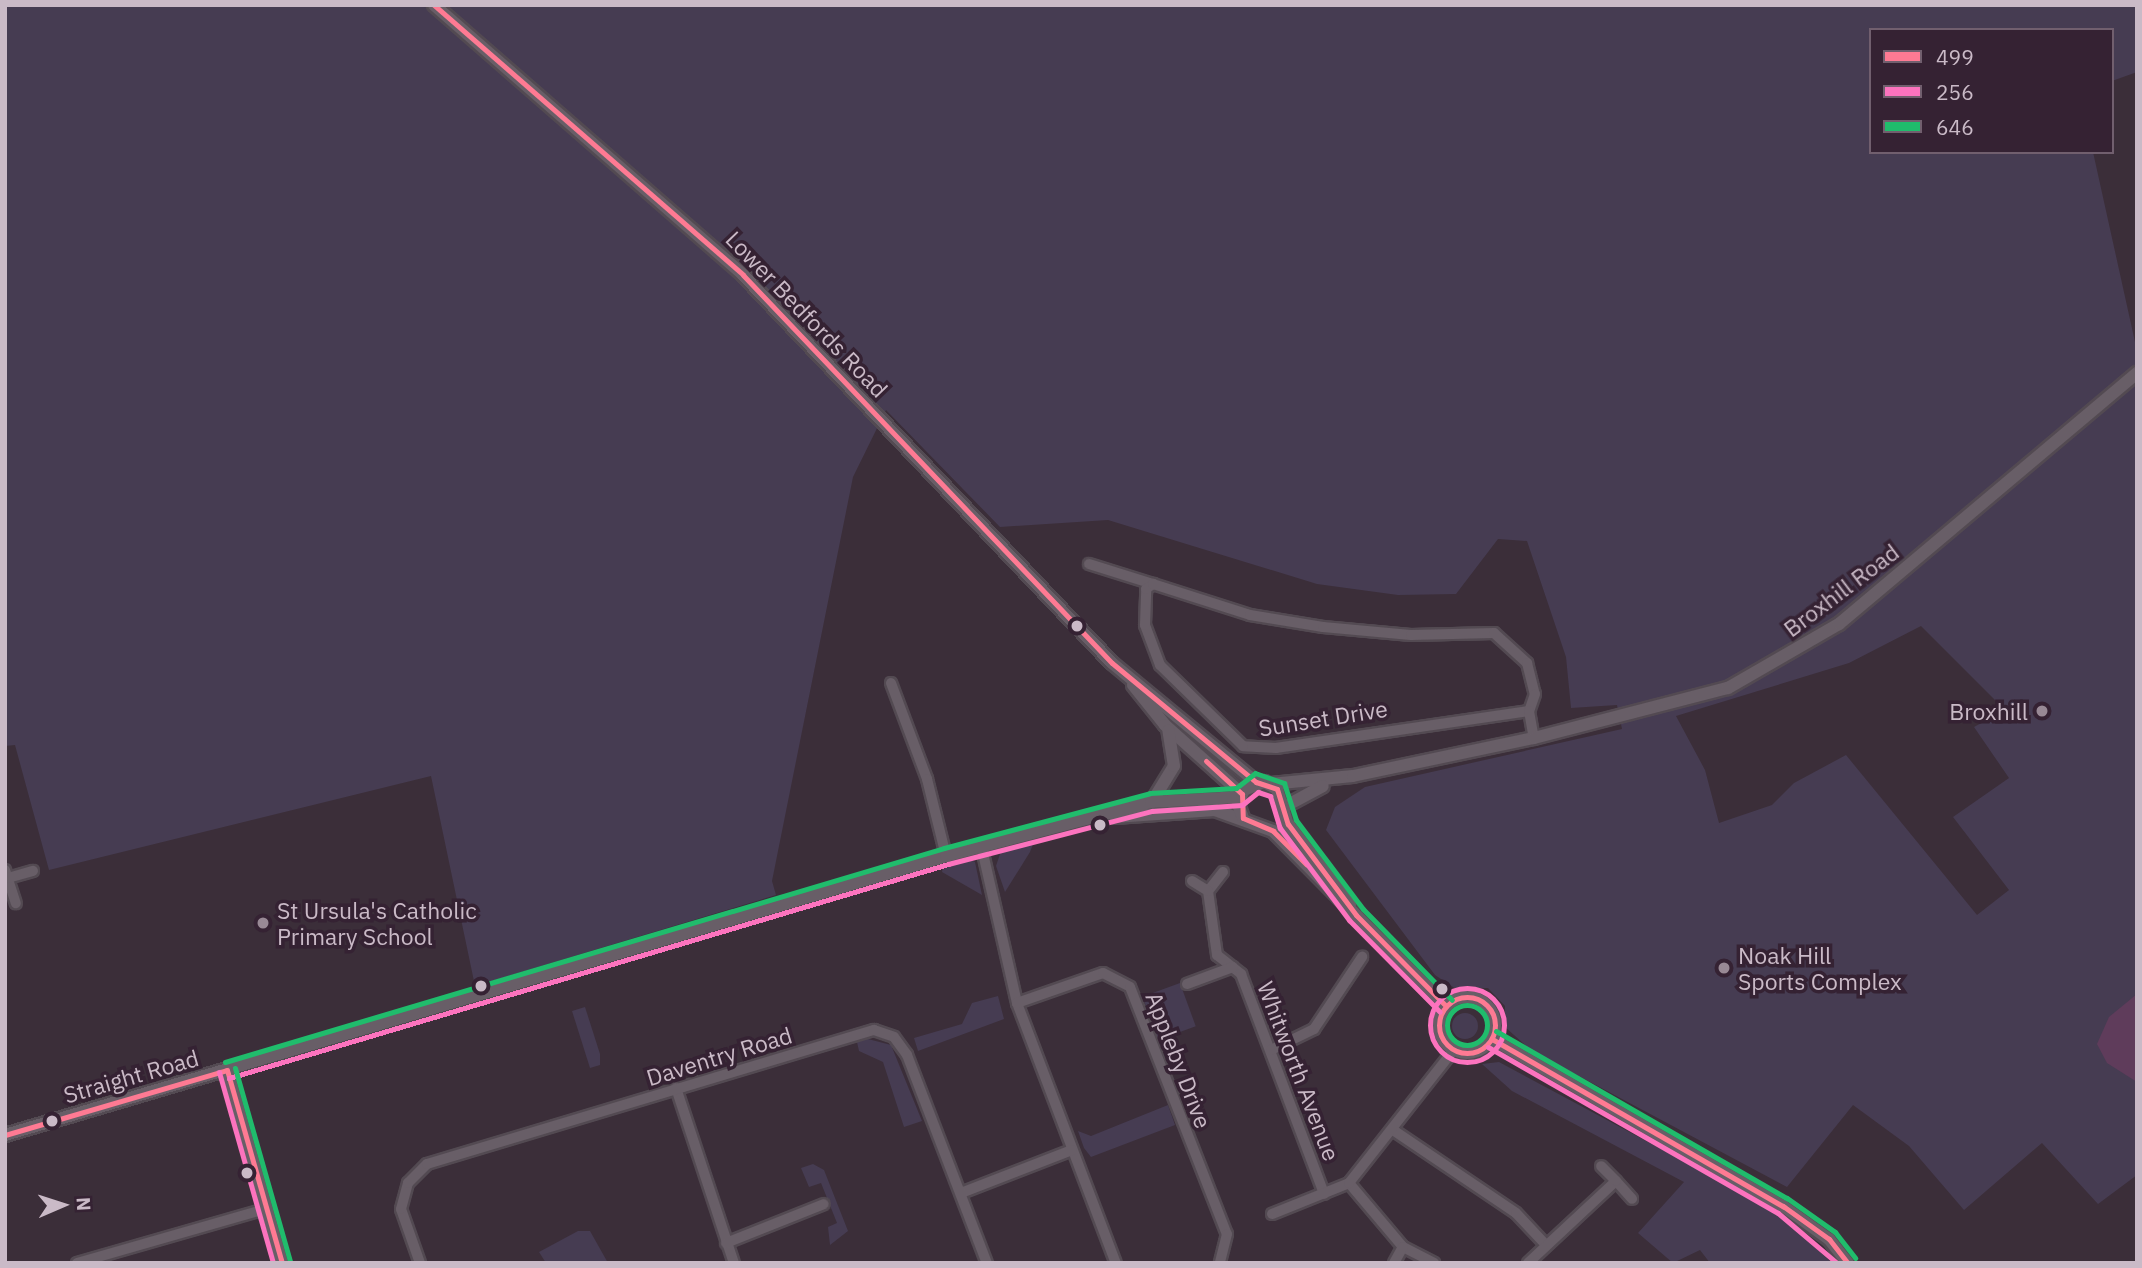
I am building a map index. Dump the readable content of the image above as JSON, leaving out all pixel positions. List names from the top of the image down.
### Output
{
  "streets": {
    "street": [
      "Lower Bedfords Road",
      "Broxhill Road",
      "Sunset Drive",
      "Daventry Road",
      "Appleby Drive",
      "Whitworth Avenue",
      "Straight Road"
    ]
  },
  "crossings": [
    ["Lower Bedfords Road", "Broxhill Road"],
    ["Lower Bedfords Road", "Straight Road"],
    ["Broxhill Road", "Straight Road"]
  ],
  "places": ["Broxhill", "St Ursula's Catholic Primary School", "Noak Hill Sports Complex"],
  "lines": ["transit line 499", "transit line 646", "transit line 256"],
  "legend": ["499", "256", "646"],
  "north": "right"
}
